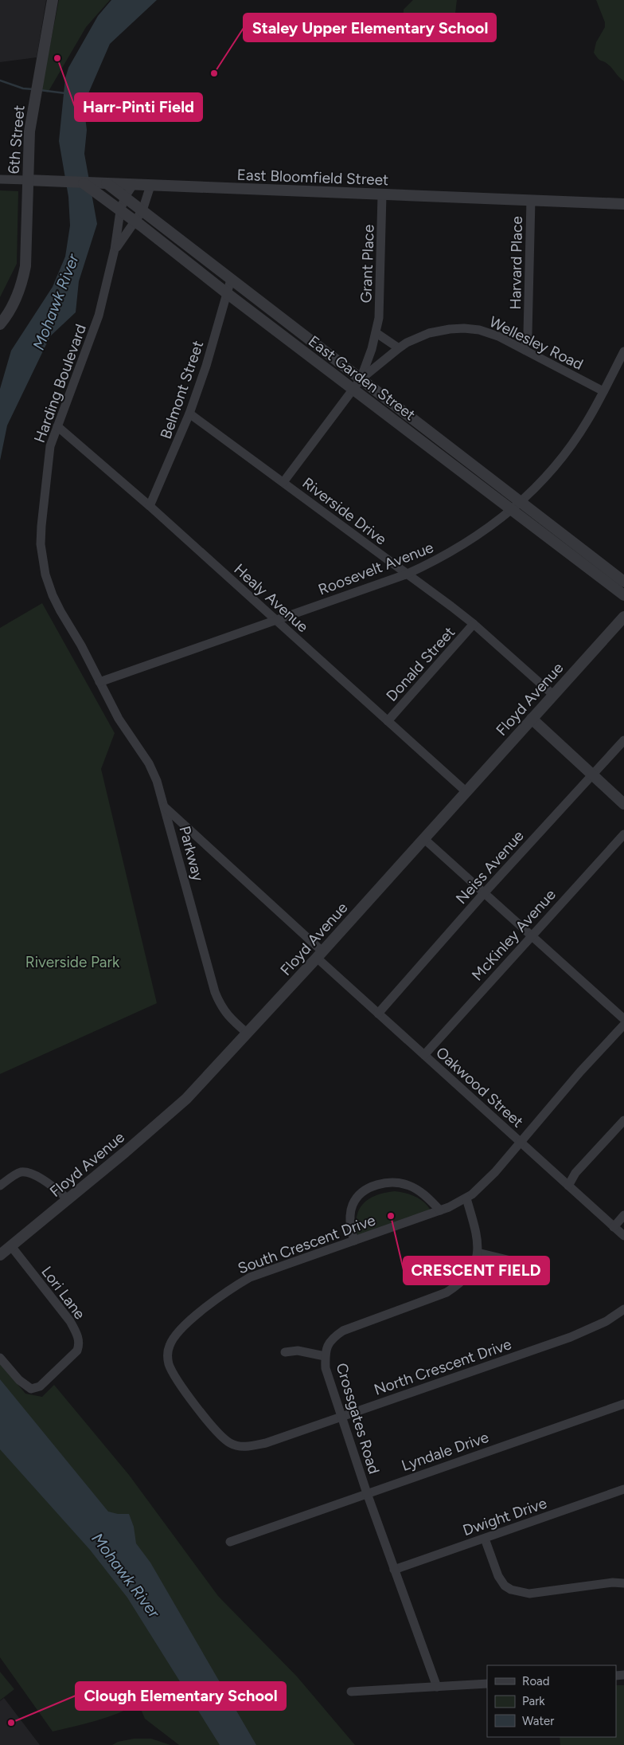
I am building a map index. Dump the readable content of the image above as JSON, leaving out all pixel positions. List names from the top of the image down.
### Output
{
  "streets": {
    "street": [
      "6th Street",
      "East Bloomfield Street",
      "Harvard Place",
      "Grant Place",
      "Wellesley Road",
      "East Garden Street",
      "Harding Boulevard",
      "Belmont Street",
      "Riverside Drive",
      "Roosevelt Avenue",
      "Healy Avenue",
      "Donald Street",
      "Floyd Avenue",
      "Parkway",
      "Neiss Avenue",
      "McKinley Avenue",
      "Oakwood Street",
      "South Crescent Drive",
      "Lori Lane",
      "North Crescent Drive",
      "Crossgates Road",
      "Lyndale Drive",
      "Dwight Drive"
    ]
  },
  "crossings": [
    ["6th Street", "East Garden Street"],
    ["East Bloomfield Street", "Harvard Place"],
    ["East Bloomfield Street", "Grant Place"],
    ["East Bloomfield Street", "East Garden Street"],
    ["East Bloomfield Street", "Harding Boulevard"],
    ["Harvard Place", "Wellesley Road"],
    ["Grant Place", "Wellesley Road"],
    ["Grant Place", "East Garden Street"],
    ["Wellesley Road", "East Garden Street"],
    ["Wellesley Road", "Riverside Drive"],
    ["Wellesley Road", "Roosevelt Avenue"],
    ["East Garden Street", "Harding Boulevard"],
    ["East Garden Street", "Belmont Street"],
    ["East Garden Street", "Roosevelt Avenue"],
    ["Harding Boulevard", "Roosevelt Avenue"],
    ["Harding Boulevard", "Healy Avenue"],
    ["Harding Boulevard", "Parkway"],
    ["Belmont Street", "Riverside Drive"],
    ["Belmont Street", "Healy Avenue"],
    ["Riverside Drive", "Roosevelt Avenue"],
    ["Riverside Drive", "Donald Street"],
    ["Riverside Drive", "Floyd Avenue"],
    ["Roosevelt Avenue", "Healy Avenue"],
    ["Roosevelt Avenue", "Parkway"],
    ["Healy Avenue", "Donald Street"],
    ["Healy Avenue", "Floyd Avenue"],
    ["Floyd Avenue", "Parkway"],
    ["Floyd Avenue", "Oakwood Street"],
    ["Floyd Avenue", "Lori Lane"],
    ["Parkway", "Oakwood Street"],
    ["Neiss Avenue", "Oakwood Street"],
    ["McKinley Avenue", "Oakwood Street"],
    ["South Crescent Drive", "North Crescent Drive"],
    ["South Crescent Drive", "Crossgates Road"],
    ["North Crescent Drive", "Crossgates Road"],
    ["Crossgates Road", "Lyndale Drive"],
    ["Crossgates Road", "Dwight Drive"]
  ],
  "water": ["Mohawk River"],
  "parks": ["Riverside Park"],
  "places": [
    "Harr-Pinti Field",
    "Staley Upper Elementary School",
    "CRESCENT FIELD",
    "Clough Elementary School"
  ],
  "legend": ["Road", "Park", "Water"]
}
